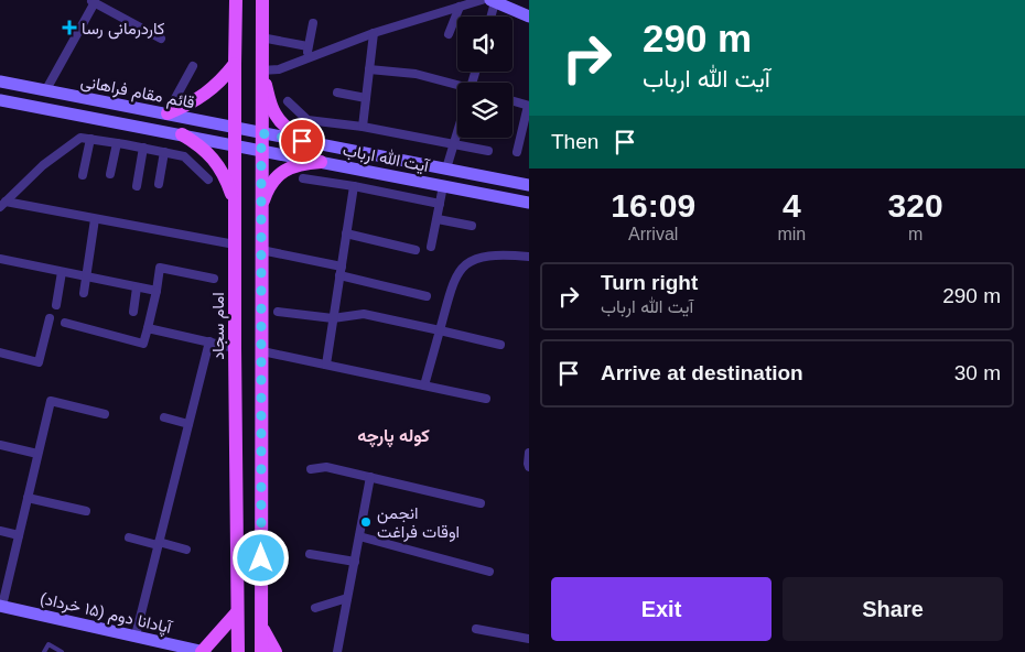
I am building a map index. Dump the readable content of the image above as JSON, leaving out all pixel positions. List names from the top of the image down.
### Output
{
  "streets": {
    "main road": [
      "قائم مقام فراهانی",
      "آیت الله ارباب",
      "امام سجاد",
      "آپادانا دوم (۱۵ خرداد)"
    ]
  },
  "crossings": [
    ["قائم مقام فراهانی", "آیت الله ارباب"],
    ["قائم مقام فراهانی", "امام سجاد"],
    ["آیت الله ارباب", "امام سجاد"]
  ],
  "districts": ["کوله پارچه"],
  "places": {
    "health": ["کاردرمانی رسا"],
    "other": ["انجمن اوقات فراغت"]
  },
  "page": {
    "turn": ["290 m", "آیت الله ارباب"],
    "then": "Then",
    "eta": [
      "16:09",
      "Arrival",
      "4",
      "min",
      "320",
      "m"
    ],
    "list": [
      {
        "name": "Turn right",
        "note": "آیت الله ارباب",
        "value": "290 m"
      },
      {
        "name": "Arrive at destination",
        "value": "30 m"
      }
    ],
    "buttons": ["Exit", "Share"]
  }
}
